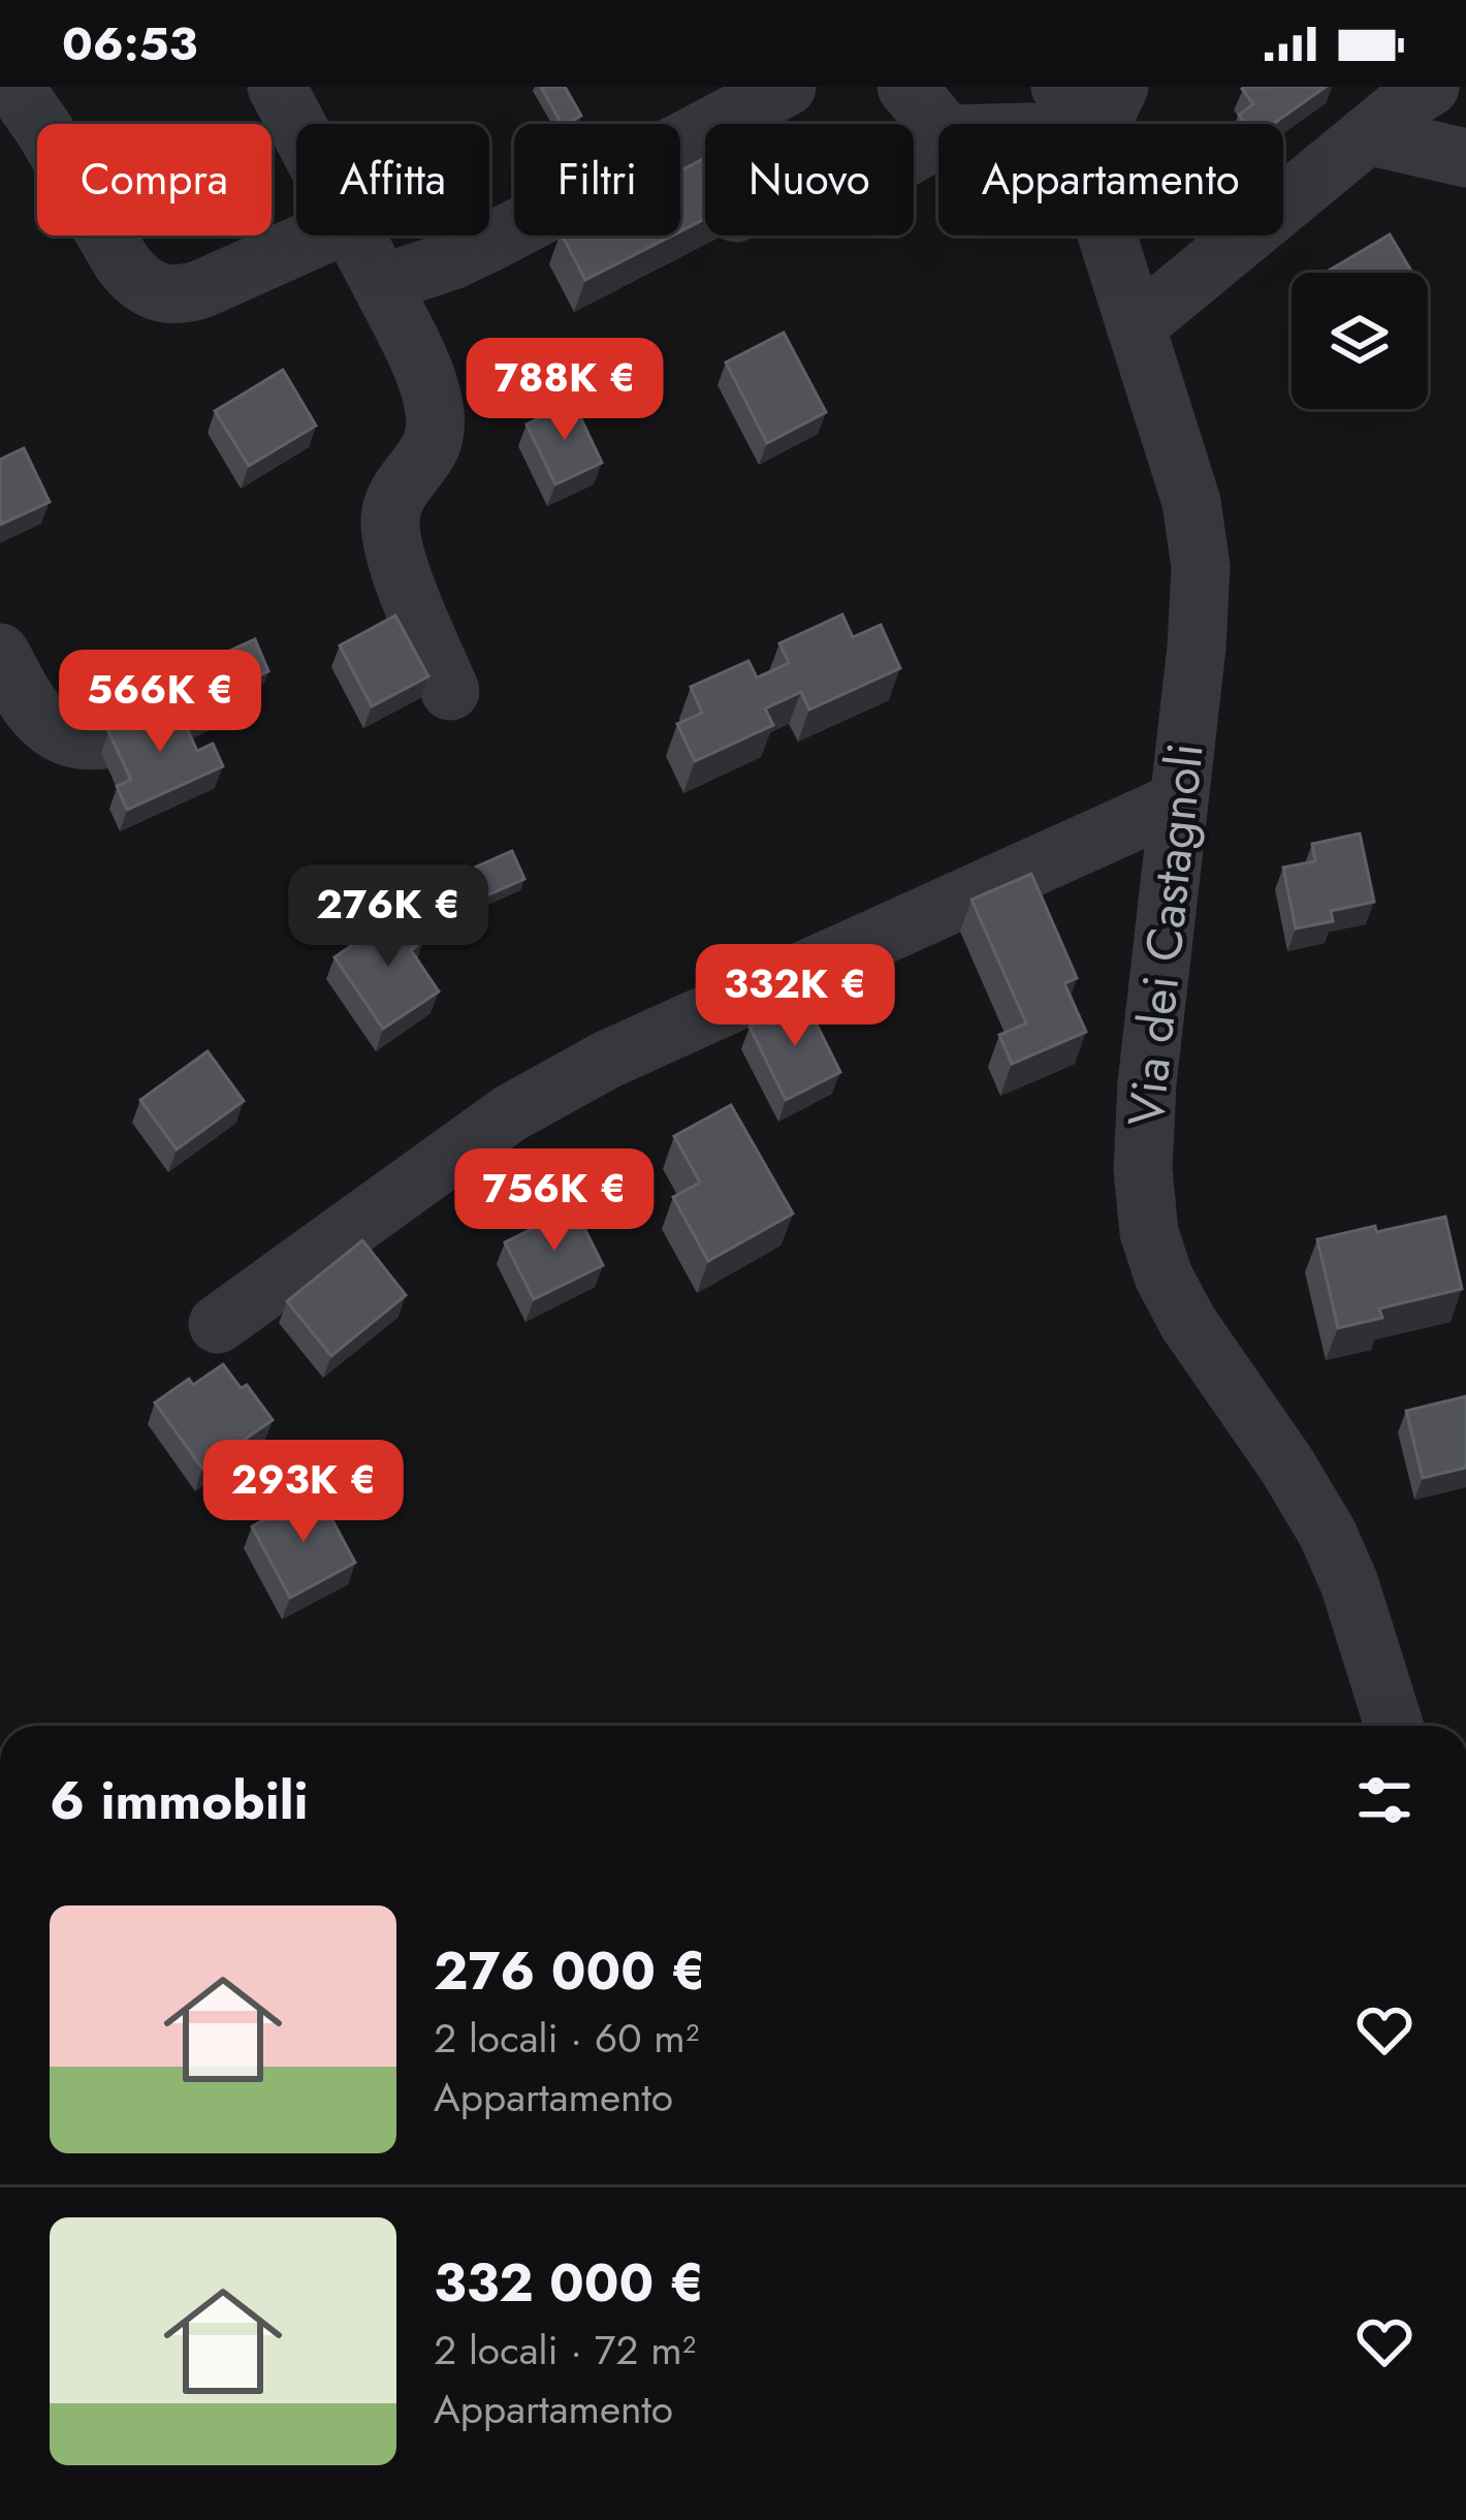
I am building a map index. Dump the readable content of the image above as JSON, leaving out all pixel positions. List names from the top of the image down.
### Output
{
  "streets": {
    "street": ["Via dei Castagnoli"]
  },
  "page": {
    "status": "06:53",
    "chip": [
      "Compra",
      "Affitta",
      "Filtri",
      "Nuovo",
      "Appartamento"
    ],
    "price": [
      "788K €",
      "566K €",
      "276K €",
      "332K €",
      "756K €",
      "293K €"
    ],
    "heading": "6 immobili",
    "list": [
      {
        "name": "276 000 €",
        "note": "2 locali · 60 m² · Appartamento"
      },
      {
        "name": "332 000 €",
        "note": "2 locali · 72 m² · Appartamento"
      }
    ]
  }
}
